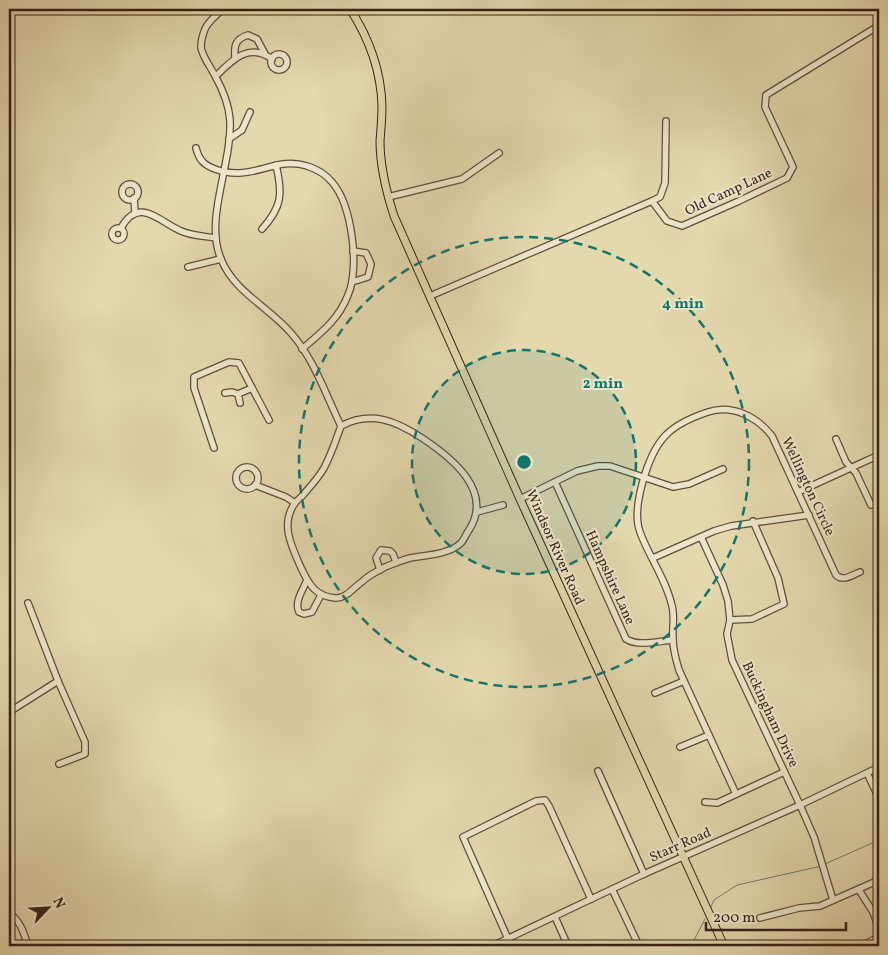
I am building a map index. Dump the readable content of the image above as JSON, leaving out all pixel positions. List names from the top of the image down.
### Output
{
  "streets": {
    "main road": ["Windsor River Road"],
    "street": [
      "Old Camp Lane",
      "Wellington Circle",
      "Hampshire Lane",
      "Buckingham Drive",
      "Starr Road"
    ]
  },
  "crossings": [
    ["Wellington Circle", "Hampshire Lane"],
    ["Windsor River Road", "Starr Road"],
    ["Buckingham Drive", "Starr Road"]
  ],
  "scale_bar": "200 m",
  "north": "top right",
  "rings": ["4 min", "2 min"]
}
